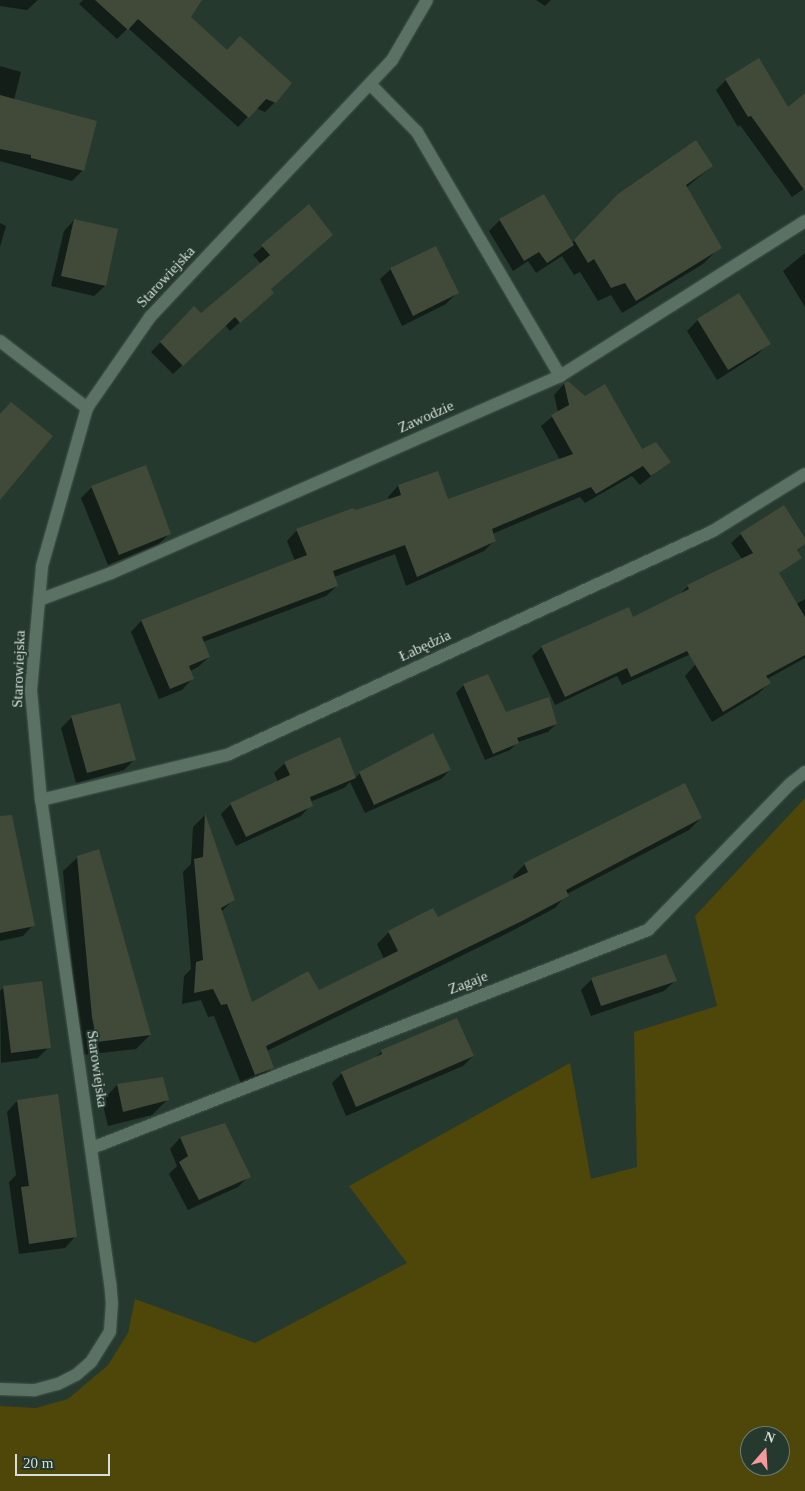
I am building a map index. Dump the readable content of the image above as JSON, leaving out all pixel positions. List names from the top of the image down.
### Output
{
  "streets": {
    "street": [
      "Starowiejska",
      "Zawodzie",
      "Łabędzia",
      "Zagaje"
    ]
  },
  "crossings": [
    ["Starowiejska", "Zawodzie"],
    ["Starowiejska", "Łabędzia"],
    ["Starowiejska", "Zagaje"]
  ],
  "scale_bar": "20 m",
  "north": "top"
}
